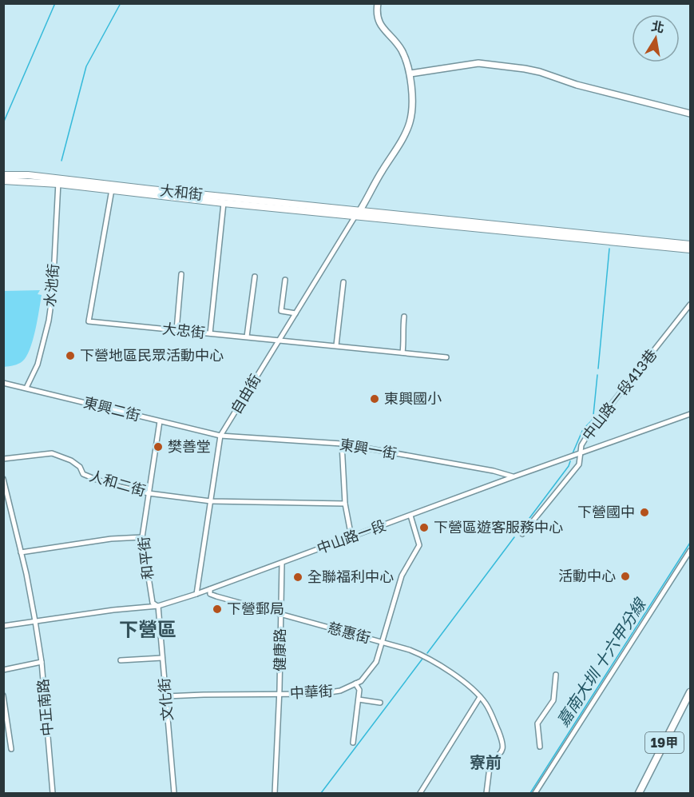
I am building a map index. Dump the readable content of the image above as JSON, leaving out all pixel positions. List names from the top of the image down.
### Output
{
  "streets": {
    "main road": ["大和街", "19甲"],
    "street": [
      "水池街",
      "大忠街",
      "自由街",
      "中山路一段413巷",
      "東興二街",
      "東興一街",
      "人和二街",
      "中山路一段",
      "和平街",
      "慈惠街",
      "健康路",
      "中華街",
      "文化街",
      "中正南路"
    ]
  },
  "crossings": [
    ["大和街", "水池街"],
    ["大和街", "大忠街"],
    ["大和街", "自由街"],
    ["水池街", "東興二街"],
    ["大忠街", "自由街"],
    ["自由街", "東興二街"],
    ["自由街", "東興一街"],
    ["自由街", "人和二街"],
    ["自由街", "中山路一段"],
    ["中山路一段413巷", "中山路一段"],
    ["東興二街", "東興一街"],
    ["東興二街", "和平街"],
    ["東興一街", "中山路一段"],
    ["人和二街", "和平街"],
    ["中山路一段", "和平街"],
    ["中山路一段", "慈惠街"],
    ["中山路一段", "健康路"],
    ["中山路一段", "中華街"],
    ["中山路一段", "文化街"],
    ["中山路一段", "中正南路"],
    ["和平街", "文化街"],
    ["慈惠街", "健康路"],
    ["慈惠街", "中華街"],
    ["健康路", "中華街"],
    ["中華街", "文化街"]
  ],
  "districts": ["下營區", "寮前"],
  "water": ["嘉南大圳 十六甲分線"],
  "places": [
    "下營地區民眾活動中心",
    "東興國小",
    "樊善堂",
    "下營國中",
    "下營區遊客服務中心",
    "活動中心",
    "全聯福利中心",
    "下營郵局"
  ],
  "north": "top"
}
